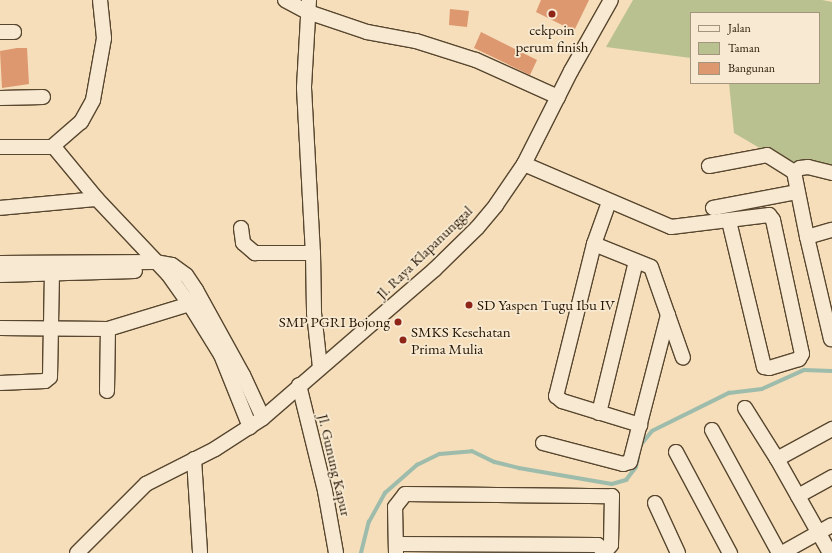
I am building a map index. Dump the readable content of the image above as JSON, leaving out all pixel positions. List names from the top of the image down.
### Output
{
  "streets": {
    "street": ["Jl. Raya Klapanunggal", "Jl. Gunung Kapur"]
  },
  "crossings": [
    ["Jl. Raya Klapanunggal", "Jl. Gunung Kapur"]
  ],
  "places": [
    "cekpoin perum finish",
    "SD Yaspen Tugu Ibu IV",
    "SMP PGRI Bojong",
    "SMKS Kesehatan Prima Mulia"
  ],
  "legend": ["Jalan", "Taman", "Bangunan"]
}
